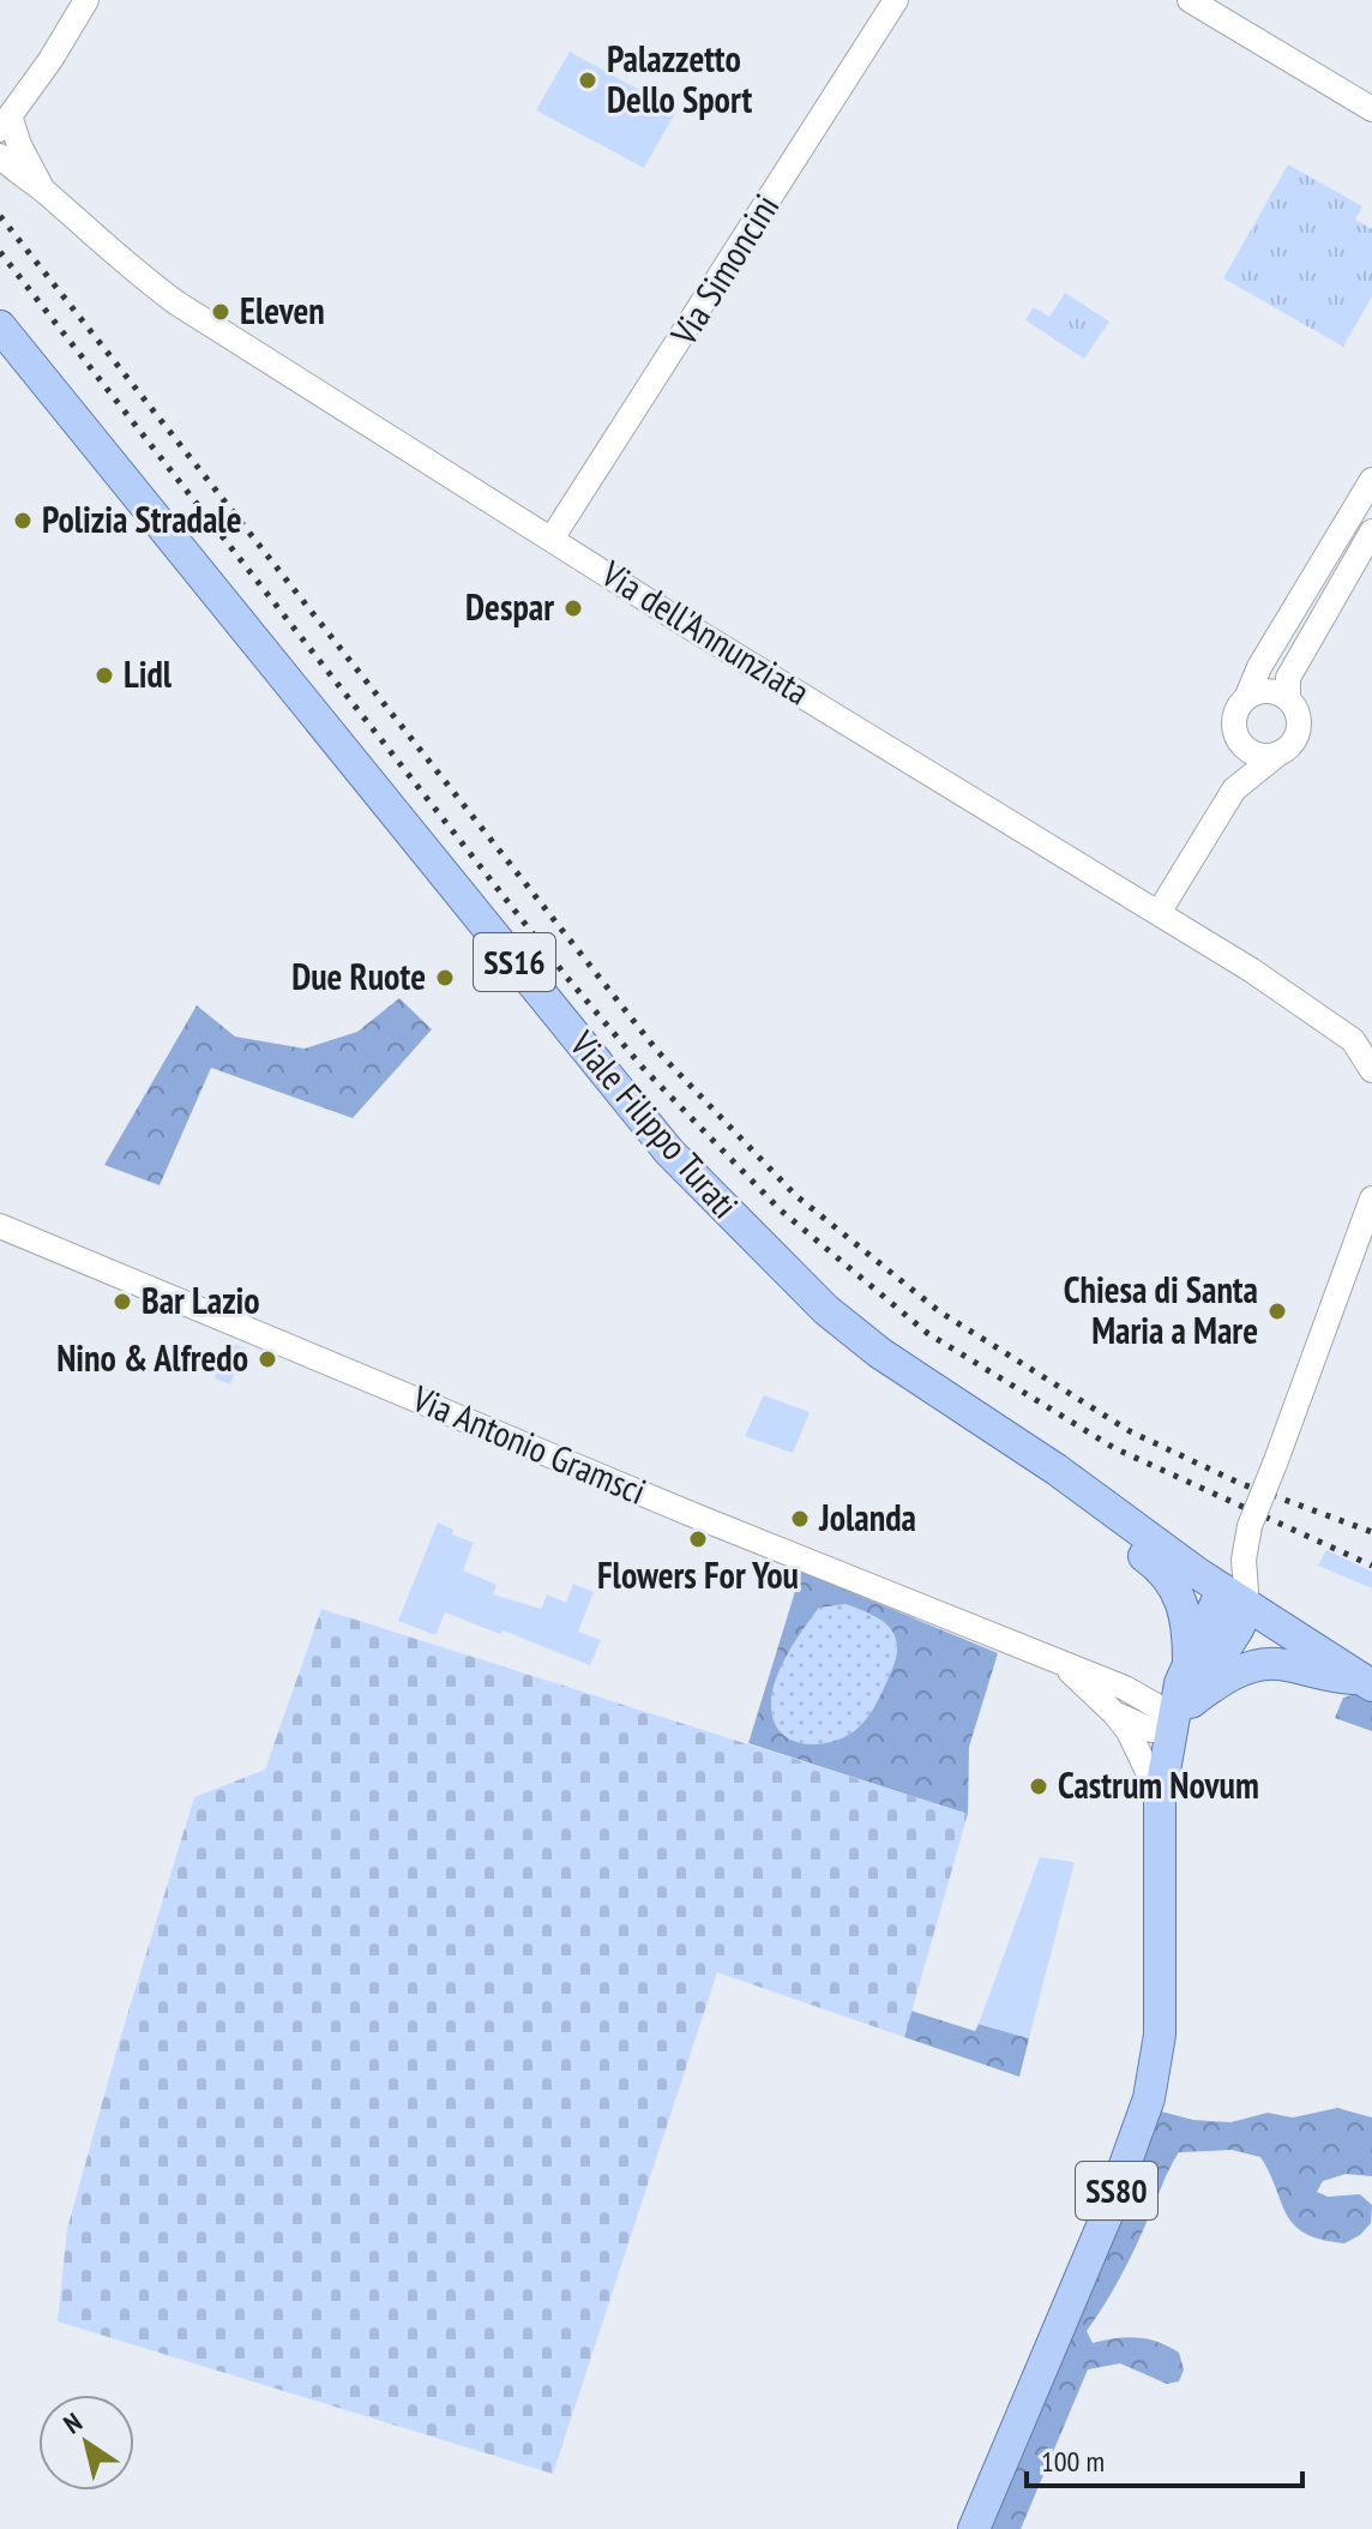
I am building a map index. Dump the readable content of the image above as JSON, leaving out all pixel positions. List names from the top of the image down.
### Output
{
  "streets": {
    "main road": ["SS16", "Viale Filippo Turati", "SS80"],
    "street": ["Via Simoncini", "Via dell'Annunziata", "Via Antonio Gramsci"]
  },
  "crossings": [
    ["Via Simoncini", "Via dell'Annunziata"],
    ["Viale Filippo Turati", "SS80"],
    ["Via Antonio Gramsci", "SS80"]
  ],
  "places": [
    "Palazzetto Dello Sport",
    "Eleven",
    "Polizia Stradale",
    "Despar",
    "Lidl",
    "Due Ruote",
    "Bar Lazio",
    "Chiesa di Santa Maria a Mare",
    "Nino & Alfredo",
    "Jolanda",
    "Flowers For You",
    "Castrum Novum"
  ],
  "scale_bar": "100 m",
  "north": "top left"
}
